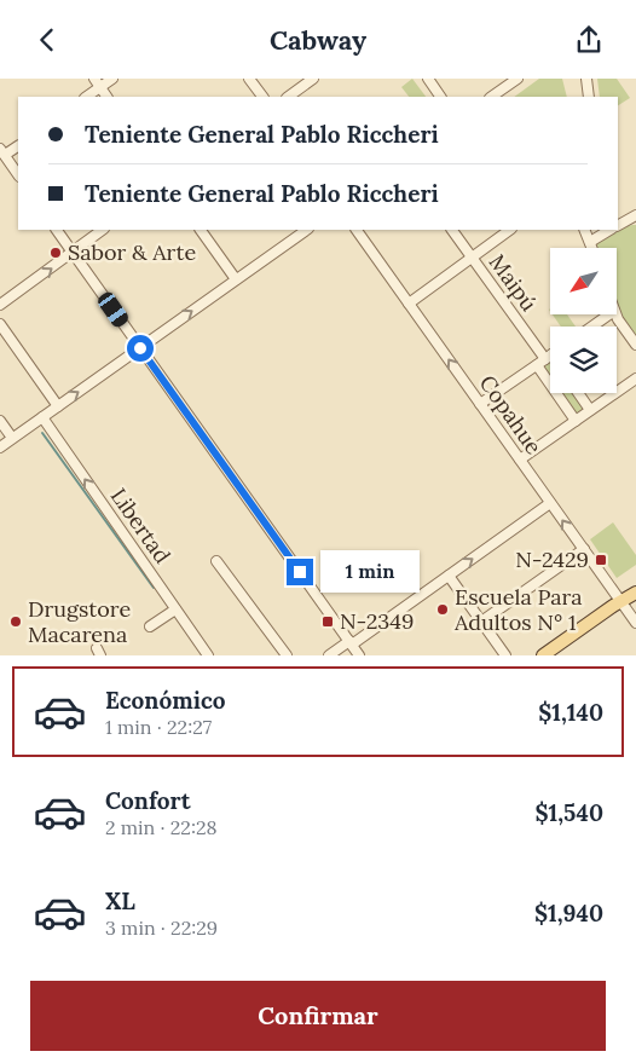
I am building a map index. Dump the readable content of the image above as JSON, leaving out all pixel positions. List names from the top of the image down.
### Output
{
  "streets": {
    "street": ["Maipú", "Copahue", "Libertad"]
  },
  "one_way": ["Copahue", "Libertad"],
  "places": {
    "other": ["Sabor & Arte", "Escuela Para Adultos N° 1", "Drugstore Macarena"],
    "transit": ["N-2429", "N-2349"]
  },
  "north": "bottom left",
  "page": {
    "header": "Cabway",
    "banner": ["Teniente General Pablo Riccheri", "Teniente General Pablo Riccheri"],
    "bubble": "1 min",
    "list": [
      {
        "name": "Económico",
        "note": "1 min · 22:27",
        "value": "$1,140"
      },
      {
        "name": "Confort",
        "note": "2 min · 22:28",
        "value": "$1,540"
      },
      {
        "name": "XL",
        "note": "3 min · 22:29",
        "value": "$1,940"
      }
    ],
    "buttons": "Confirmar"
  }
}
